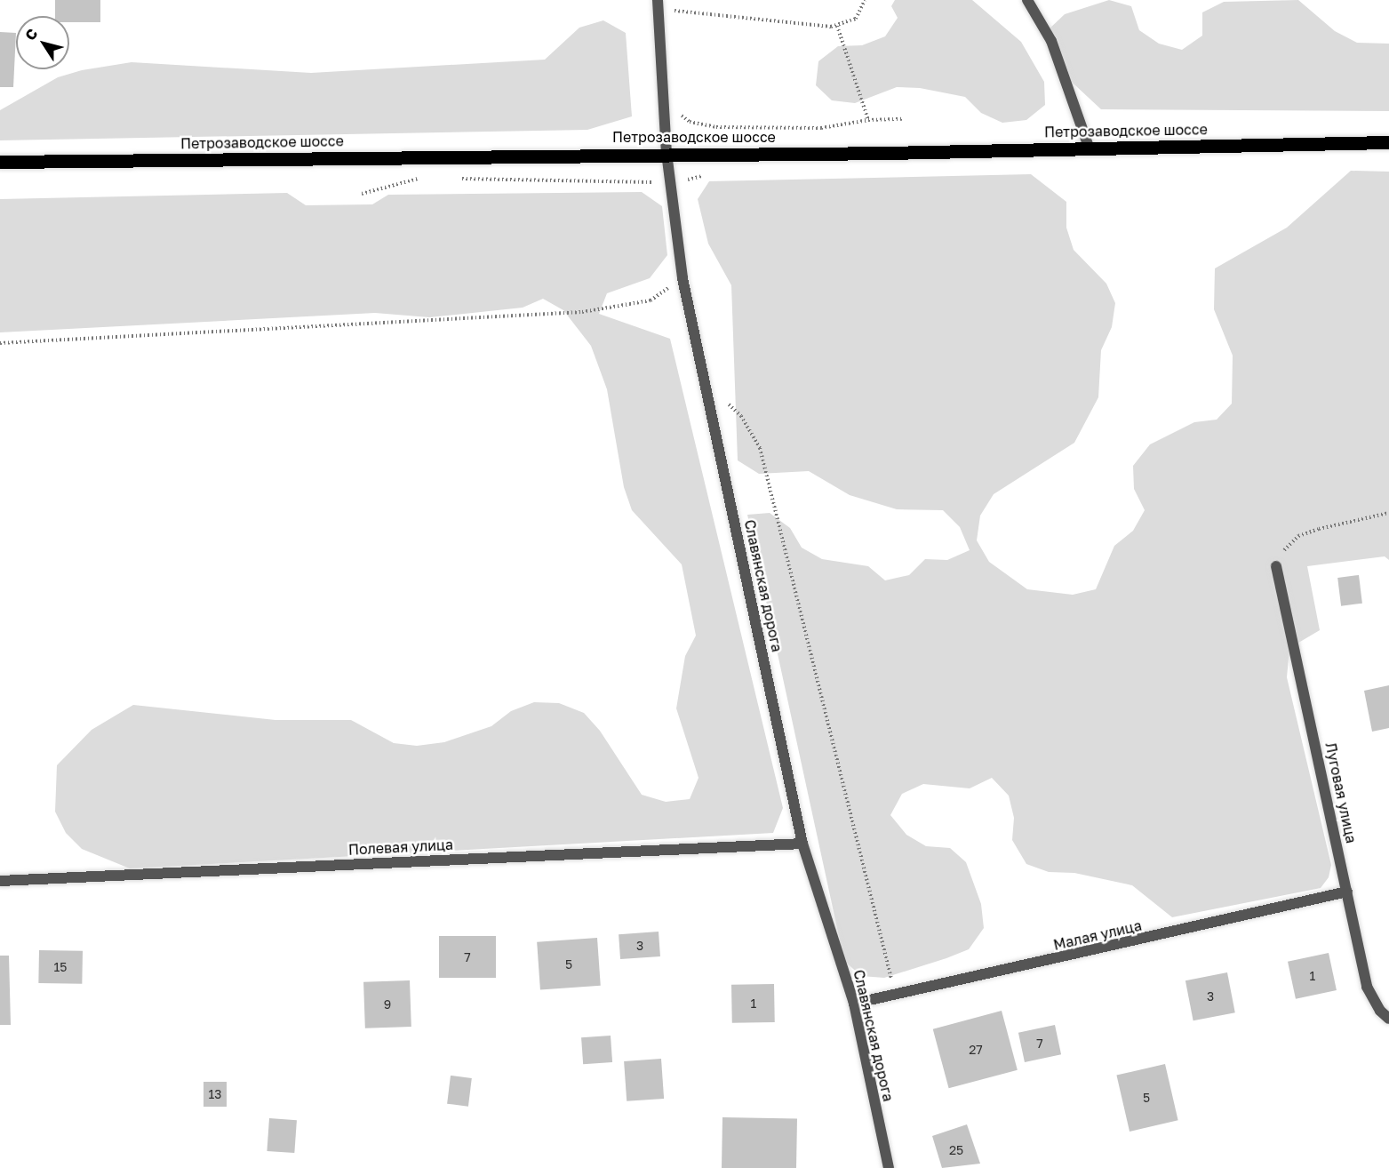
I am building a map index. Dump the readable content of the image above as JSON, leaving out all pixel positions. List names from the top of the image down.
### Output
{
  "streets": {
    "main road": ["Петрозаводское шоссе"],
    "street": [
      "Славянская дорога",
      "Луговая улица",
      "Полевая улица",
      "Малая улица"
    ]
  },
  "crossings": [
    ["Петрозаводское шоссе", "Славянская дорога"],
    ["Славянская дорога", "Полевая улица"],
    ["Славянская дорога", "Малая улица"],
    ["Луговая улица", "Малая улица"]
  ],
  "house_numbers": [
    "3",
    "7",
    "5",
    "15",
    "1",
    "3",
    "1",
    "9",
    "7",
    "27",
    "13",
    "5",
    "25"
  ],
  "north": "top left"
}
